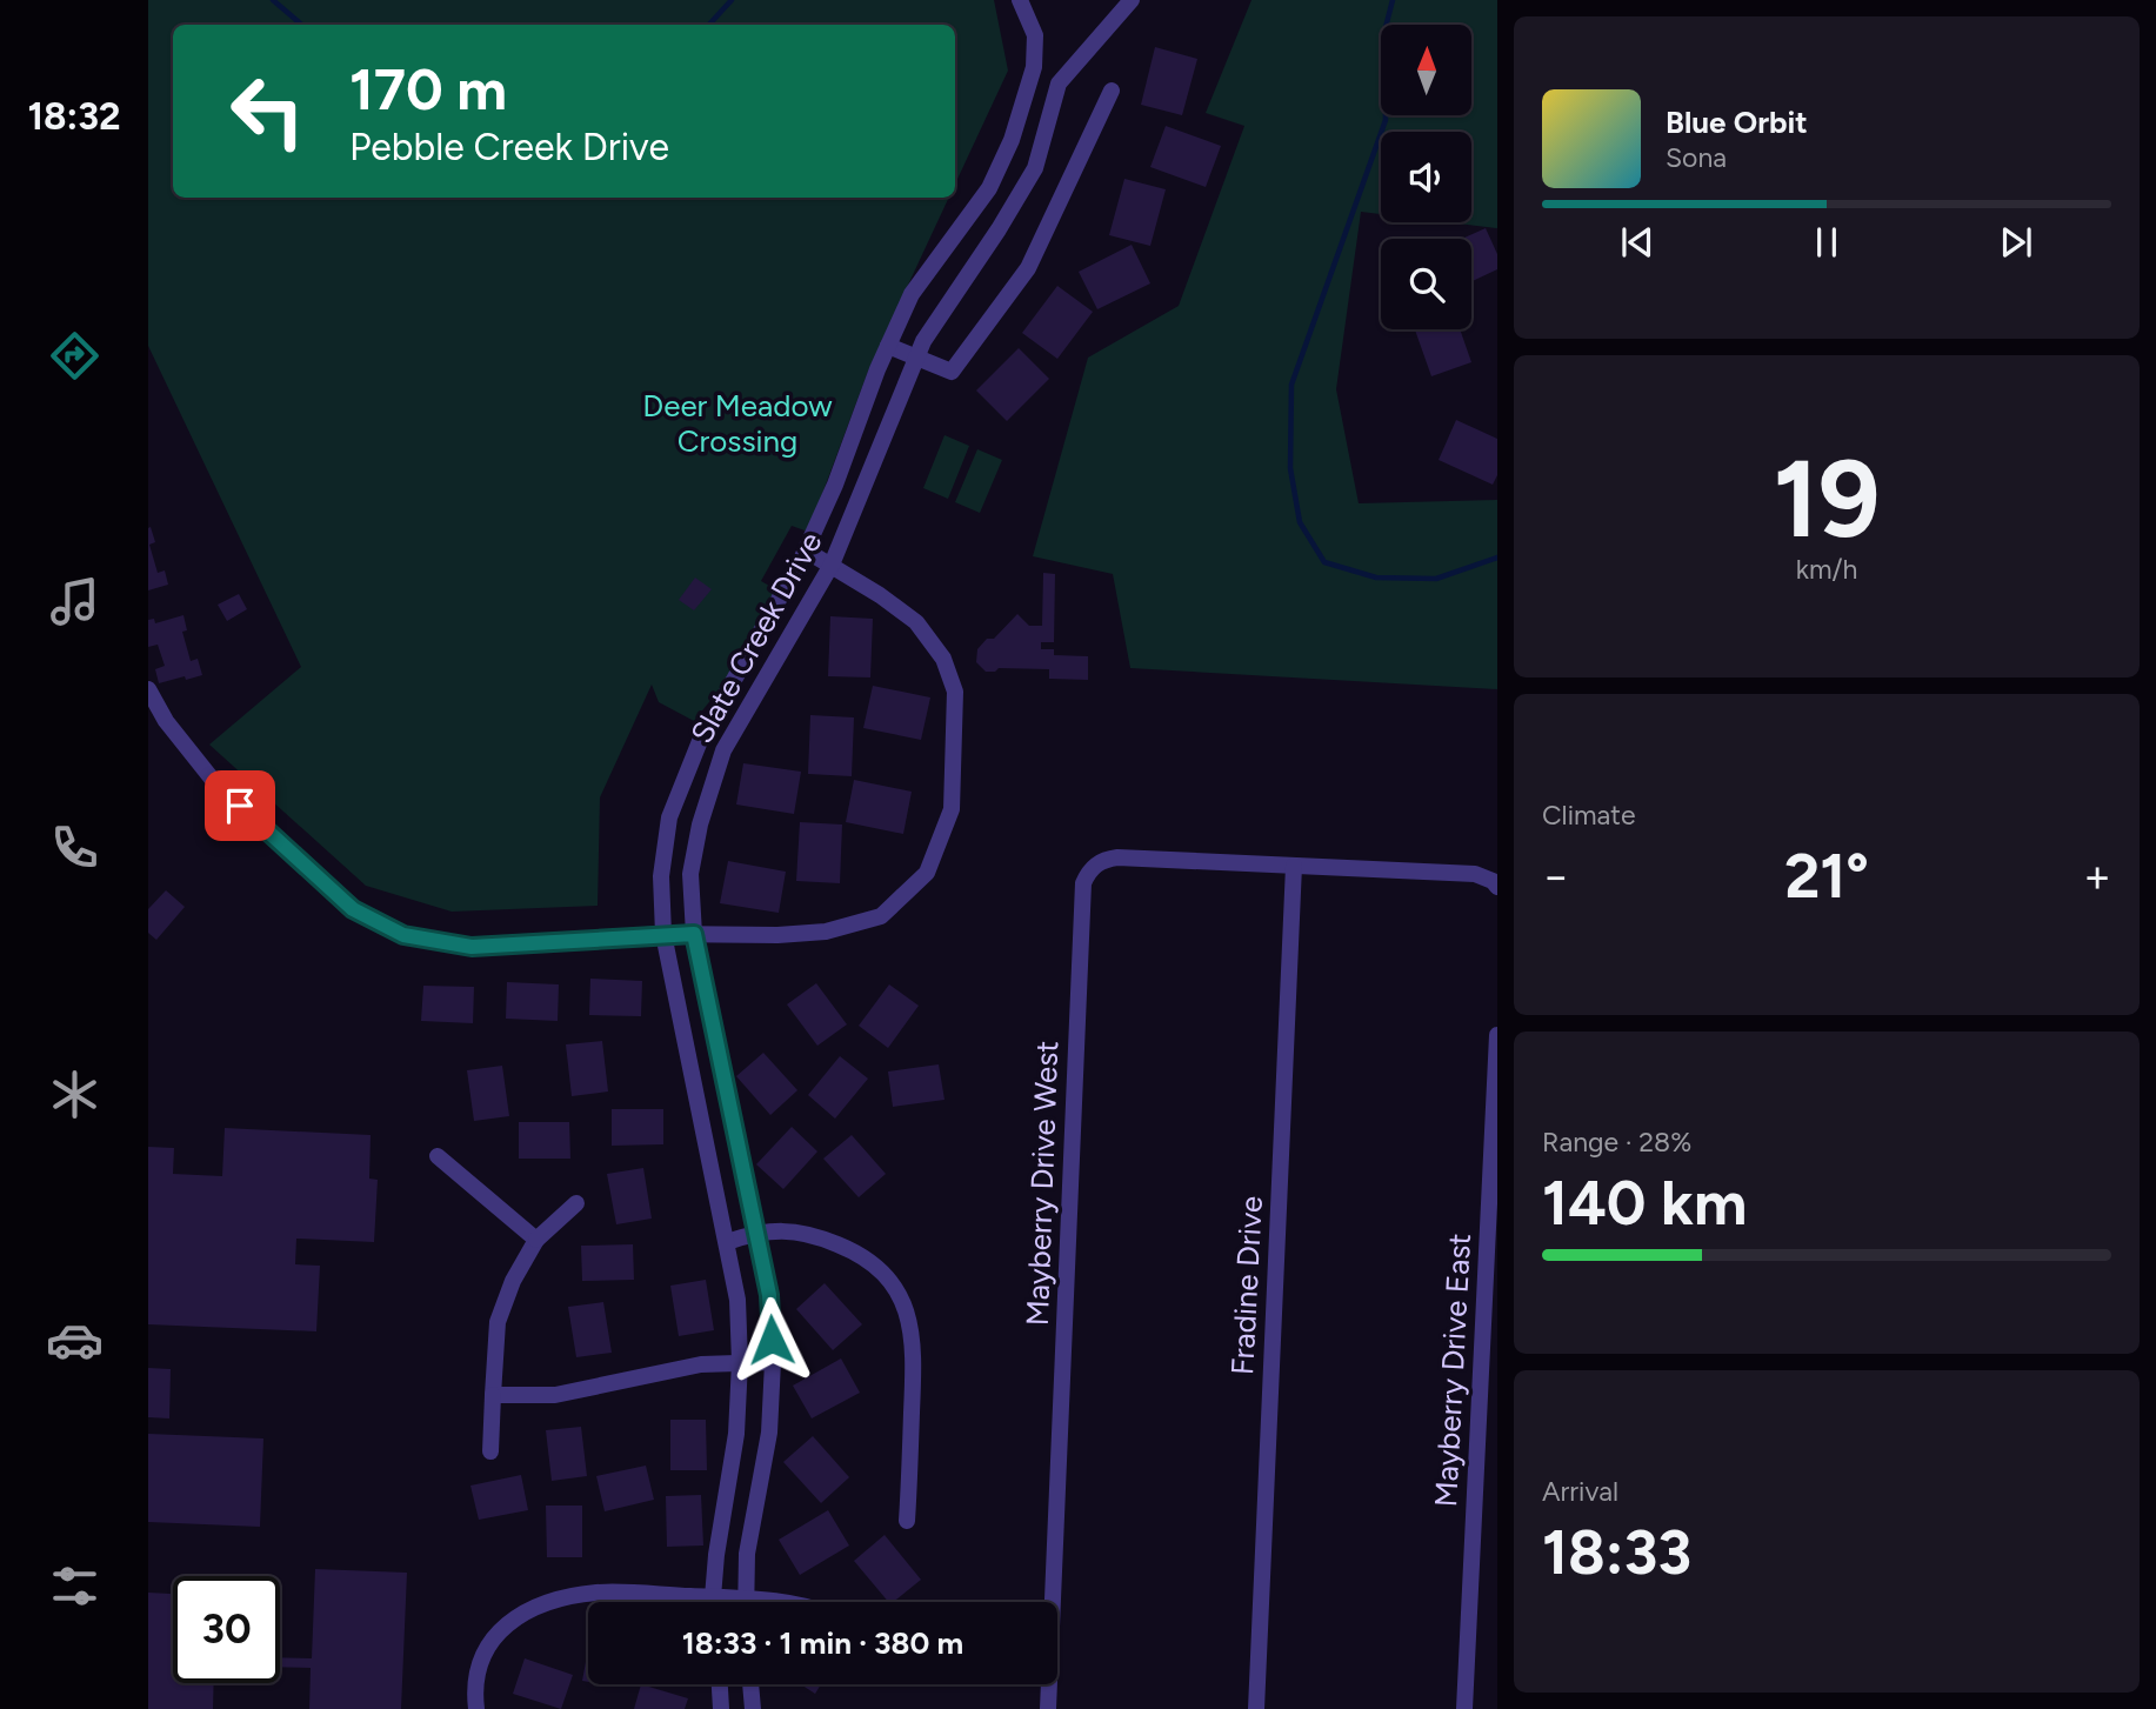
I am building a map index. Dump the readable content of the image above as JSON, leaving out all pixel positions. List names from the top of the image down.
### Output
{
  "streets": {
    "street": [
      "Slate Creek Drive",
      "Mayberry Drive West",
      "Fradine Drive",
      "Mayberry Drive East"
    ]
  },
  "crossings": [
    ["Mayberry Drive West", "Fradine Drive"]
  ],
  "parks": ["Deer Meadow Crossing"],
  "north": "top",
  "page": {
    "tabs": "18:32",
    "turn": ["170 m", "Pebble Creek Drive"],
    "song": ["Blue Orbit", "Sona"],
    "tile": [
      ["19", "km/h"],
      "Climate",
      ["Range · 28%", "140 km"],
      ["Arrival", "18:33"]
    ],
    "heat": ["−", "21°", "+"],
    "limit": "30",
    "trip": "18:33 · 1 min · 380 m"
  }
}
